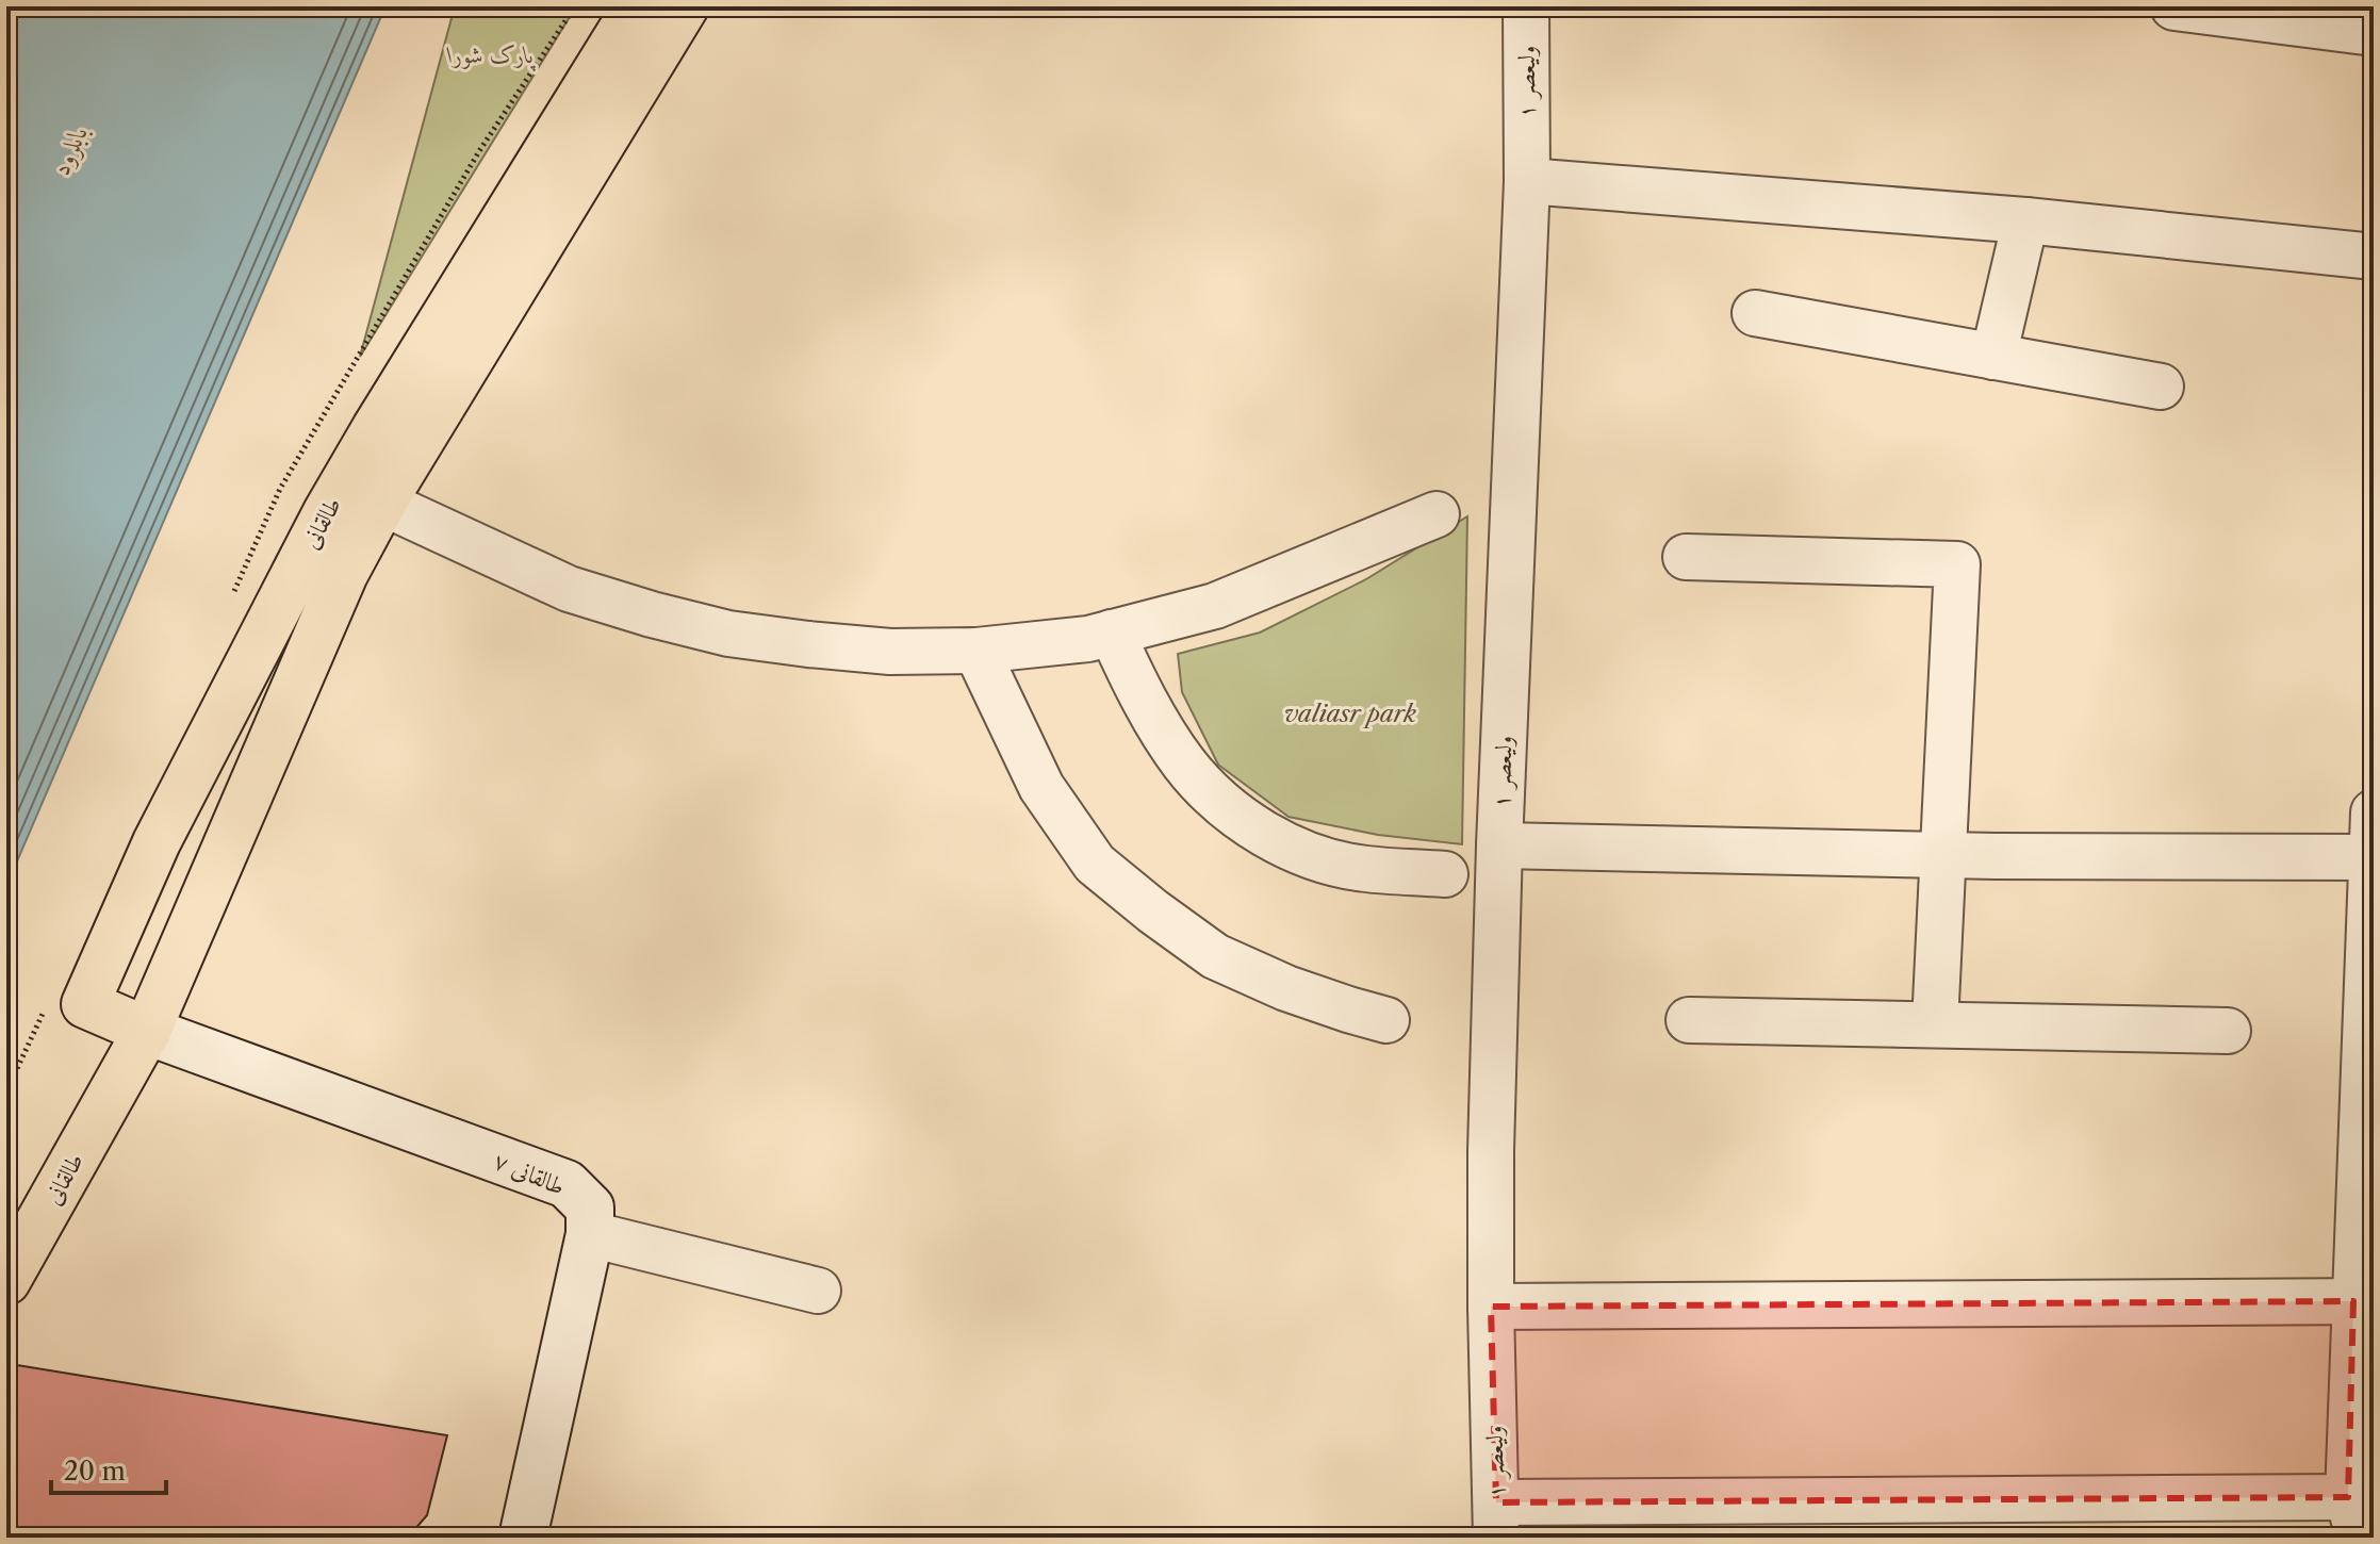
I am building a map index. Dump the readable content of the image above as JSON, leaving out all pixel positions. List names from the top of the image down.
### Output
{
  "streets": {
    "main road": ["طالقانی", "طالقانی ۷"],
    "street": ["ولیعصر ۱"]
  },
  "crossings": [
    ["طالقانی", "طالقانی ۷"]
  ],
  "water": ["بابلرود"],
  "parks": ["پارک شورا", "valiasr park"],
  "scale_bar": "20 m"
}
